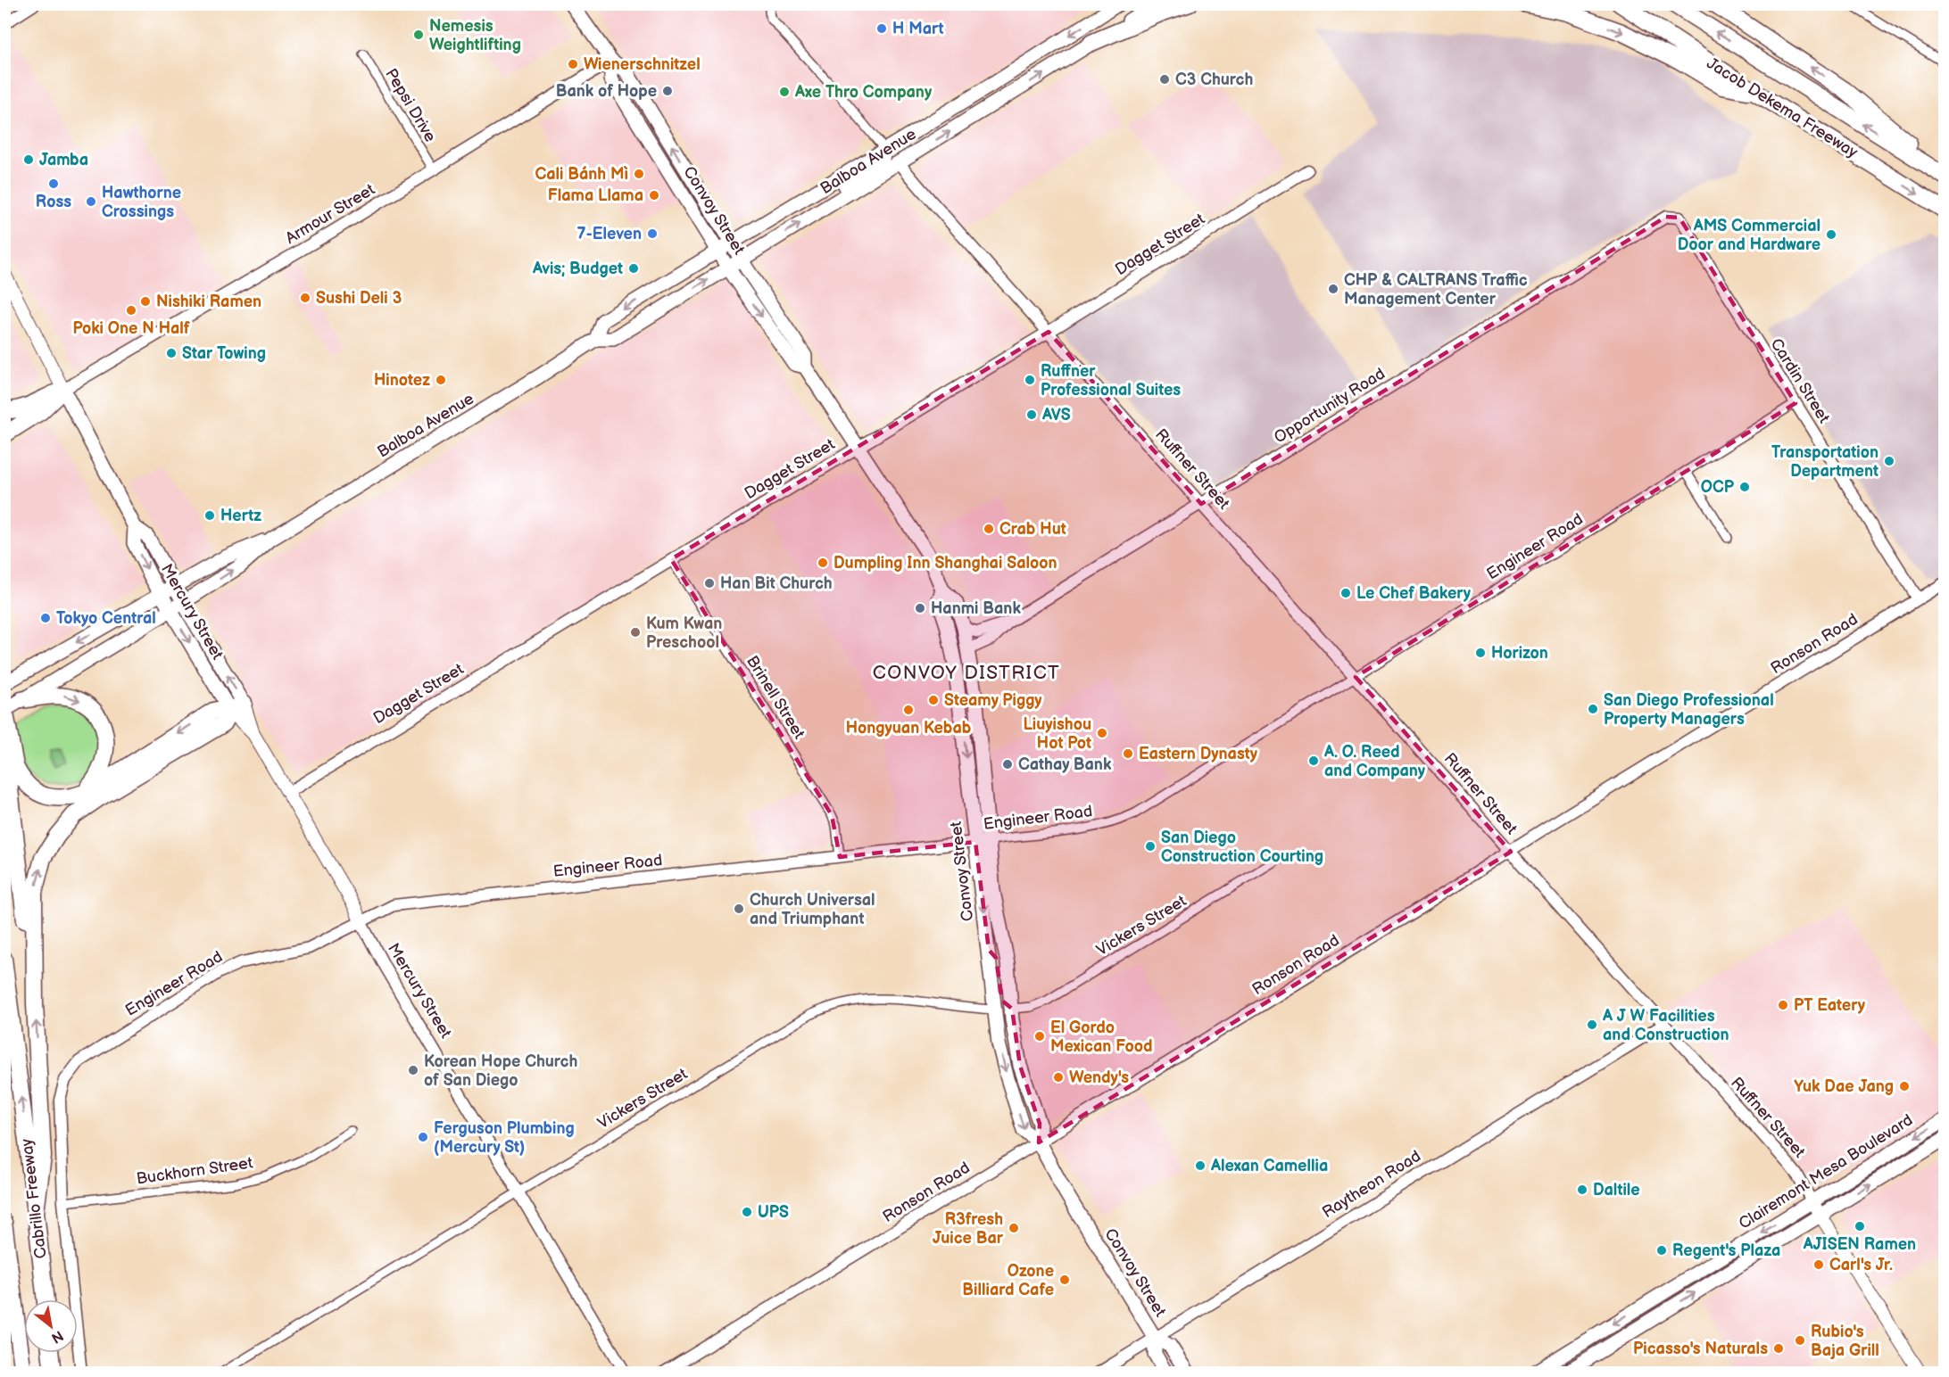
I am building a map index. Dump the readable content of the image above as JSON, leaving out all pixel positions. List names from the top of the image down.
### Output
{
  "streets": {
    "highway": ["Jacob Dekema Freeway", "Cabrillo Freeway"],
    "main road": [
      "Balboa Avenue",
      "Convoy Street",
      "Ruffner Street",
      "Mercury Street",
      "Clairemont Mesa Boulevard"
    ],
    "street": [
      "Pepsi Drive",
      "Armour Street",
      "Dagget Street",
      "Cardin Street",
      "Opportunity Road",
      "Engineer Road",
      "Ronson Road",
      "Brinell Street",
      "Vickers Street",
      "Buckhorn Street",
      "Raytheon Road"
    ]
  },
  "crossings": [
    ["Pepsi Drive", "Armour Street"],
    ["Balboa Avenue", "Convoy Street"],
    ["Balboa Avenue", "Ruffner Street"],
    ["Balboa Avenue", "Mercury Street"],
    ["Convoy Street", "Armour Street"],
    ["Convoy Street", "Dagget Street"],
    ["Convoy Street", "Engineer Road"],
    ["Convoy Street", "Ronson Road"],
    ["Convoy Street", "Vickers Street"],
    ["Convoy Street", "Raytheon Road"],
    ["Armour Street", "Mercury Street"],
    ["Dagget Street", "Ruffner Street"],
    ["Dagget Street", "Mercury Street"],
    ["Dagget Street", "Brinell Street"],
    ["Cardin Street", "Opportunity Road"],
    ["Cardin Street", "Engineer Road"],
    ["Cardin Street", "Ronson Road"],
    ["Opportunity Road", "Ruffner Street"],
    ["Ruffner Street", "Engineer Road"],
    ["Ruffner Street", "Ronson Road"],
    ["Ruffner Street", "Clairemont Mesa Boulevard"],
    ["Ruffner Street", "Raytheon Road"],
    ["Engineer Road", "Mercury Street"],
    ["Engineer Road", "Brinell Street"],
    ["Engineer Road", "Buckhorn Street"],
    ["Mercury Street", "Vickers Street"]
  ],
  "districts": ["CONVOY DISTRICT"],
  "places": [
    "H Mart",
    "Nemesis Weightlifting",
    "Wienerschnitzel",
    "C3 Church",
    "Bank of Hope",
    "Axe Thro Company",
    "Jamba",
    "Cali Bánh Mì",
    "Ross",
    "Flama Llama",
    "Hawthorne Crossings",
    "7-Eleven",
    "AMS Commercial Door and Hardware",
    "Avis; Budget",
    "CHP & CALTRANS Traffic Management Center",
    "Sushi Deli 3",
    "Nishiki Ramen",
    "Poki One N Half",
    "Star Towing",
    "Hinotez",
    "Ruffner Professional Suites",
    "AVS",
    "Transportation Department",
    "OCP",
    "Hertz",
    "Crab Hut",
    "Dumpling Inn Shanghai Saloon",
    "Han Bit Church",
    "Le Chef Bakery",
    "Hanmi Bank",
    "Tokyo Central",
    "Kum Kwan Preschool",
    "Horizon",
    "Steamy Piggy",
    "San Diego Professional Property Managers",
    "Hongyuan Kebab",
    "Liuyishou Hot Pot",
    "Eastern Dynasty",
    "A. O. Reed and Company",
    "Cathay Bank",
    "San Diego Construction Courting",
    "Church Universal and Triumphant",
    "PT Eatery",
    "A J W Facilities and Construction",
    "El Gordo Mexican Food",
    "Korean Hope Church of San Diego",
    "Wendy's",
    "Yuk Dae Jang",
    "Ferguson Plumbing (Mercury St)",
    "Alexan Camellia",
    "Daltile",
    "UPS",
    "AJISEN Ramen",
    "R3fresh Juice Bar",
    "Regent's Plaza",
    "Carl's Jr.",
    "Ozone Billiard Cafe",
    "Rubio's Baja Grill",
    "Picasso's Naturals"
  ],
  "north": "bottom right"
}
